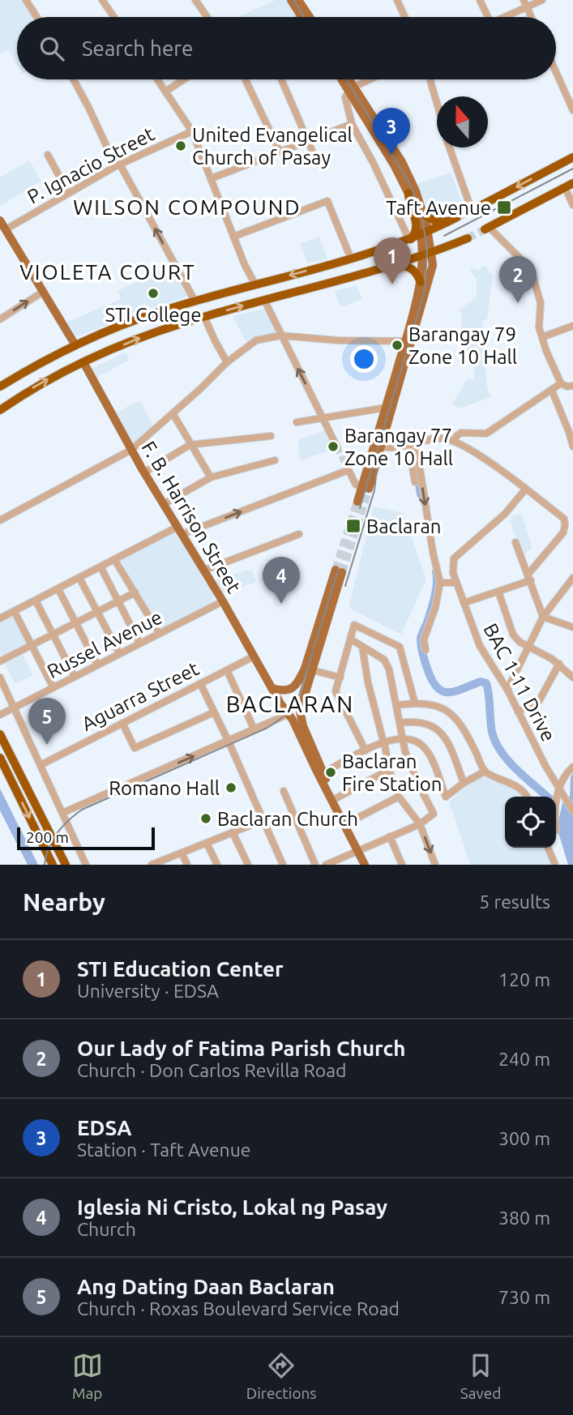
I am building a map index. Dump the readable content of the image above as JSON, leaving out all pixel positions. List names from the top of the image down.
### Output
{
  "streets": {
    "main road": ["F. B. Harrison Street"],
    "street": [
      "P. Ignacio Street",
      "Russel Avenue",
      "BAC 1-11 Drive",
      "Aguarra Street"
    ]
  },
  "crossings": [
    ["F. B. Harrison Street", "Russel Avenue"],
    ["F. B. Harrison Street", "Aguarra Street"]
  ],
  "districts": ["WILSON COMPOUND", "VIOLETA COURT", "BACLARAN"],
  "places": {
    "other": [
      "United Evangelical Church of Pasay",
      "STI College",
      "Barangay 79 Zone 10 Hall",
      "Barangay 77 Zone 10 Hall",
      "Baclaran Fire Station",
      "Romano Hall",
      "Baclaran Church"
    ],
    "transit": ["Taft Avenue", "Baclaran"]
  },
  "scale_bar": "200 m",
  "north": "top",
  "page": {
    "search": "Search here",
    "pins": [
      "3",
      "1",
      "2",
      "4",
      "5"
    ],
    "scale": "200 m",
    "heading": ["Nearby", "5 results"],
    "list": [
      {
        "mark": "1",
        "name": "STI Education Center",
        "note": "University · EDSA",
        "value": "120 m"
      },
      {
        "mark": "2",
        "name": "Our Lady of Fatima Parish Church",
        "note": "Church · Don Carlos Revilla Road",
        "value": "240 m"
      },
      {
        "mark": "3",
        "name": "EDSA",
        "note": "Station · Taft Avenue",
        "value": "300 m"
      },
      {
        "mark": "4",
        "name": "Iglesia Ni Cristo, Lokal ng Pasay",
        "note": "Church",
        "value": "380 m"
      },
      {
        "mark": "5",
        "name": "Ang Dating Daan Baclaran",
        "note": "Church · Roxas Boulevard Service Road",
        "value": "730 m"
      }
    ],
    "nav": ["Map", "Directions", "Saved"]
  }
}
